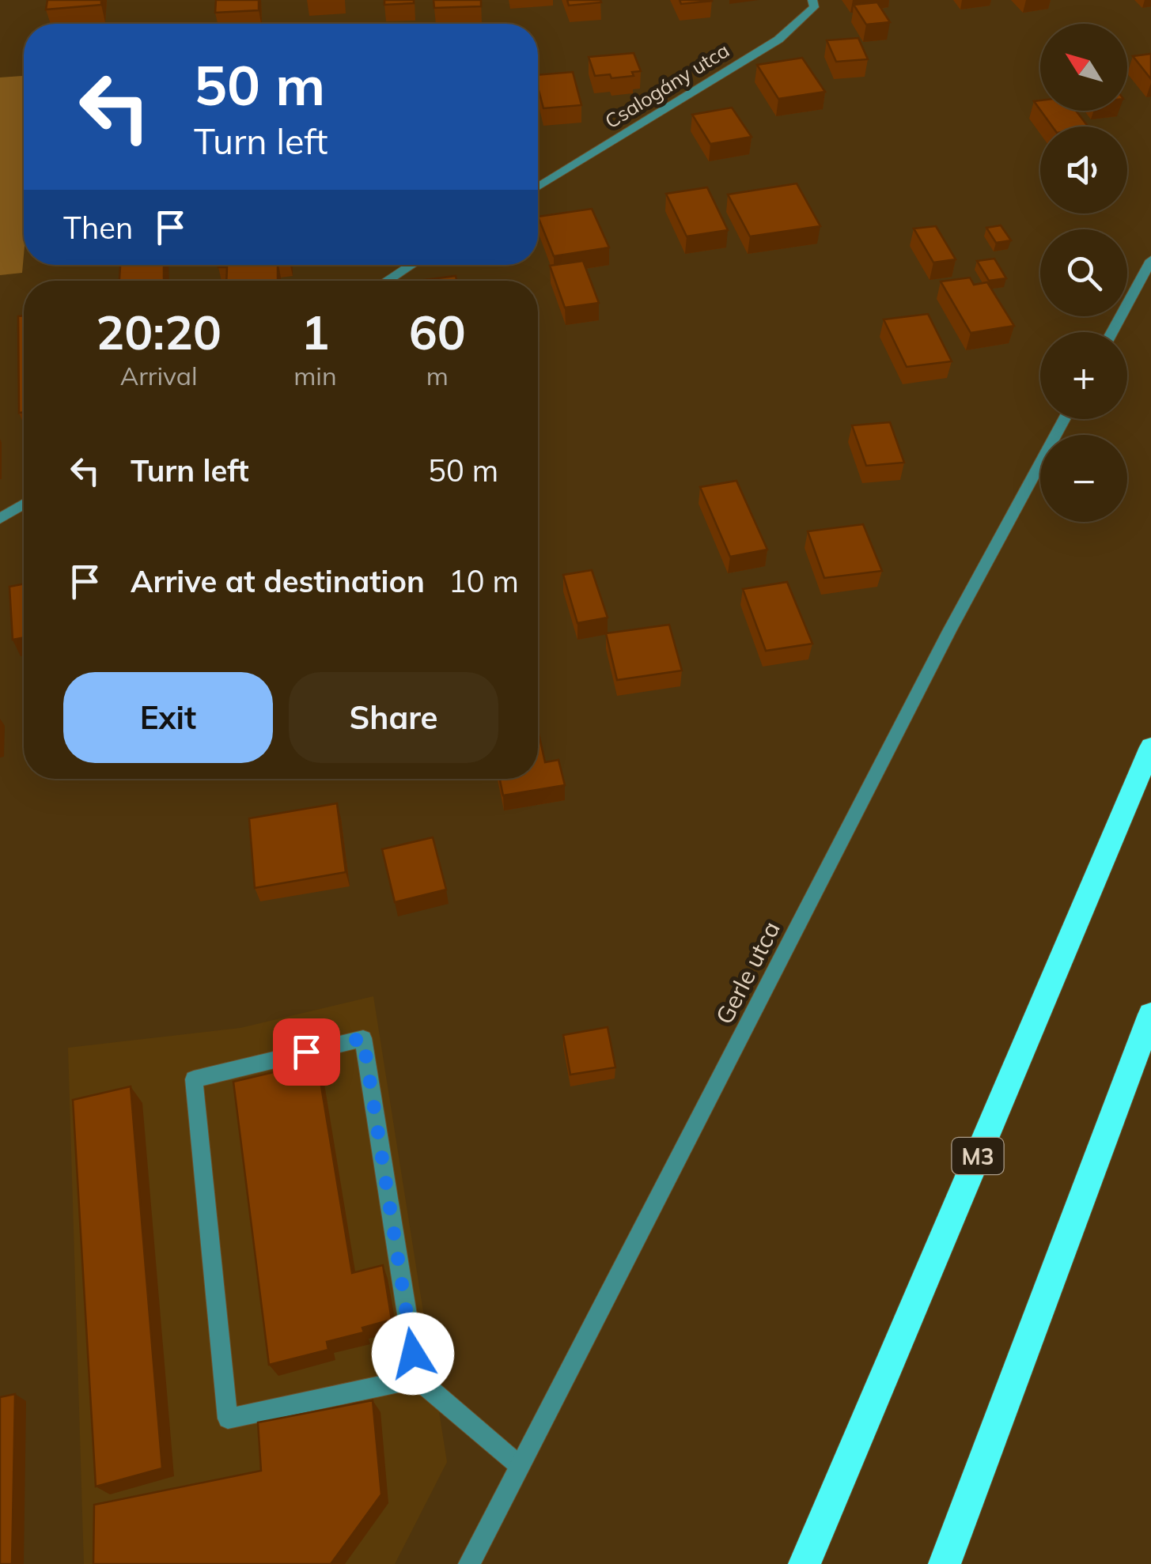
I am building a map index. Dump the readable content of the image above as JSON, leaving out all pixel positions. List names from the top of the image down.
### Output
{
  "streets": {
    "highway": ["M3"],
    "street": ["Csalogány utca", "Gerle utca"]
  },
  "north": "top left",
  "page": {
    "map_buttons": ["+", "−"],
    "turn": ["50 m", "Turn left"],
    "then": "Then",
    "eta": [
      "20:20",
      "Arrival",
      "1",
      "min",
      "60",
      "m"
    ],
    "list": [
      {
        "name": "Turn left",
        "value": "50 m"
      },
      {
        "name": "Arrive at destination",
        "value": "10 m"
      }
    ],
    "buttons": ["Exit", "Share"]
  }
}
